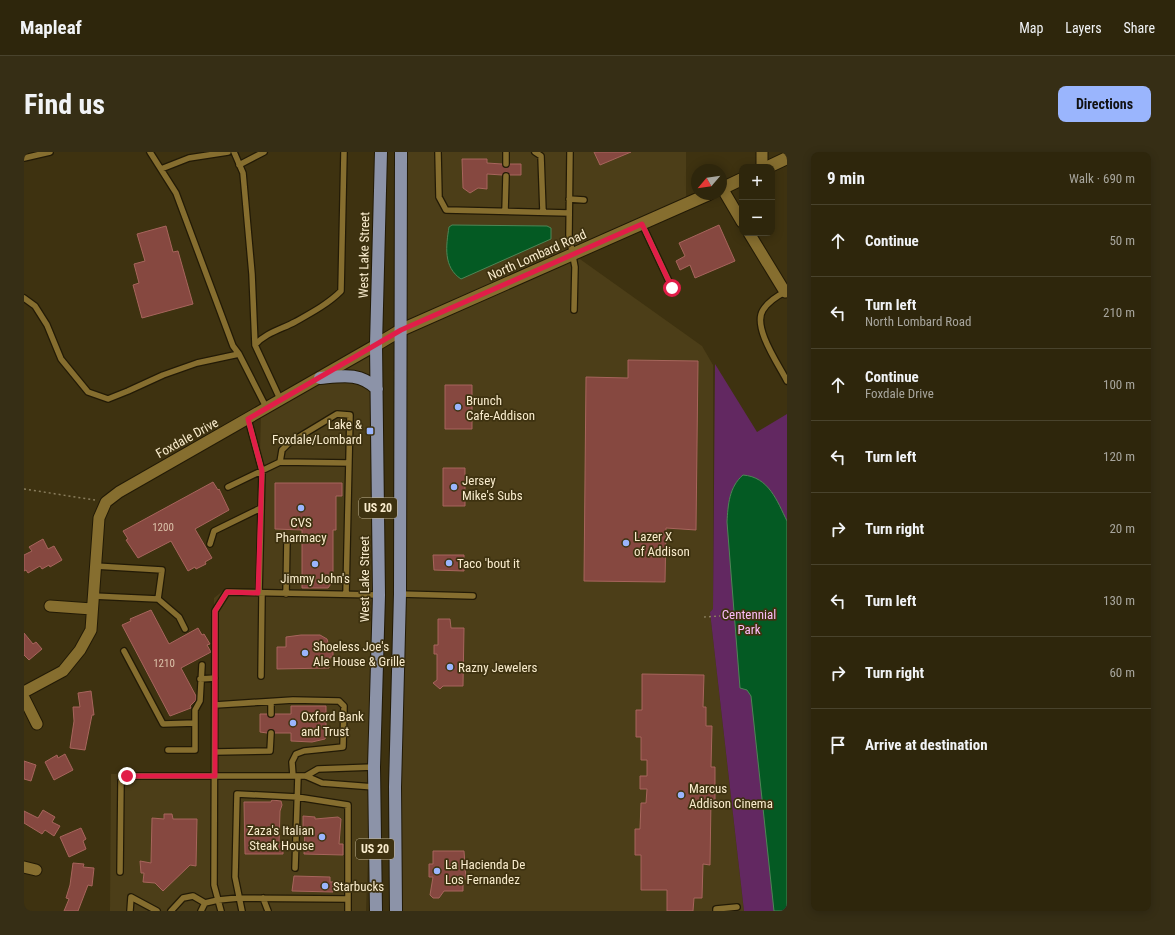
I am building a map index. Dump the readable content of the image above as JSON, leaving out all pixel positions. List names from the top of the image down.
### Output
{
  "streets": {
    "main road": ["West Lake Street", "US 20"],
    "street": ["North Lombard Road", "Foxdale Drive"]
  },
  "crossings": [
    ["West Lake Street", "North Lombard Road"],
    ["West Lake Street", "Foxdale Drive"],
    ["North Lombard Road", "Foxdale Drive"],
    ["North Lombard Road", "US 20"]
  ],
  "parks": ["Centennial Park"],
  "places": {
    "other": [
      "Brunch Cafe-Addison",
      "Jersey Mike's Subs",
      "CVS Pharmacy",
      "Lazer X of Addison",
      "Taco 'bout it",
      "Jimmy John's",
      "Shoeless Joe's Ale House & Grille",
      "Razny Jewelers",
      "Oxford Bank and Trust",
      "Marcus Addison Cinema",
      "Zaza's Italian Steak House",
      "La Hacienda De Los Fernandez",
      "Starbucks"
    ],
    "transit": ["Lake & Foxdale/Lombard"]
  },
  "house_numbers": ["1200", "1210"],
  "north": "bottom left",
  "page": {
    "header": "Mapleaf",
    "nav": ["Map", "Layers", "Share"],
    "buttons": "Directions",
    "title": "Find us",
    "heading": ["9 min", "Walk · 690 m"],
    "map_buttons": ["+", "−"],
    "list": [
      ["Continue", "50 m"],
      ["Turn left", "North Lombard Road", "210 m"],
      ["Continue", "Foxdale Drive", "100 m"],
      ["Turn left", "120 m"],
      ["Turn right", "20 m"],
      ["Turn left", "130 m"],
      ["Turn right", "60 m"],
      "Arrive at destination"
    ]
  }
}
